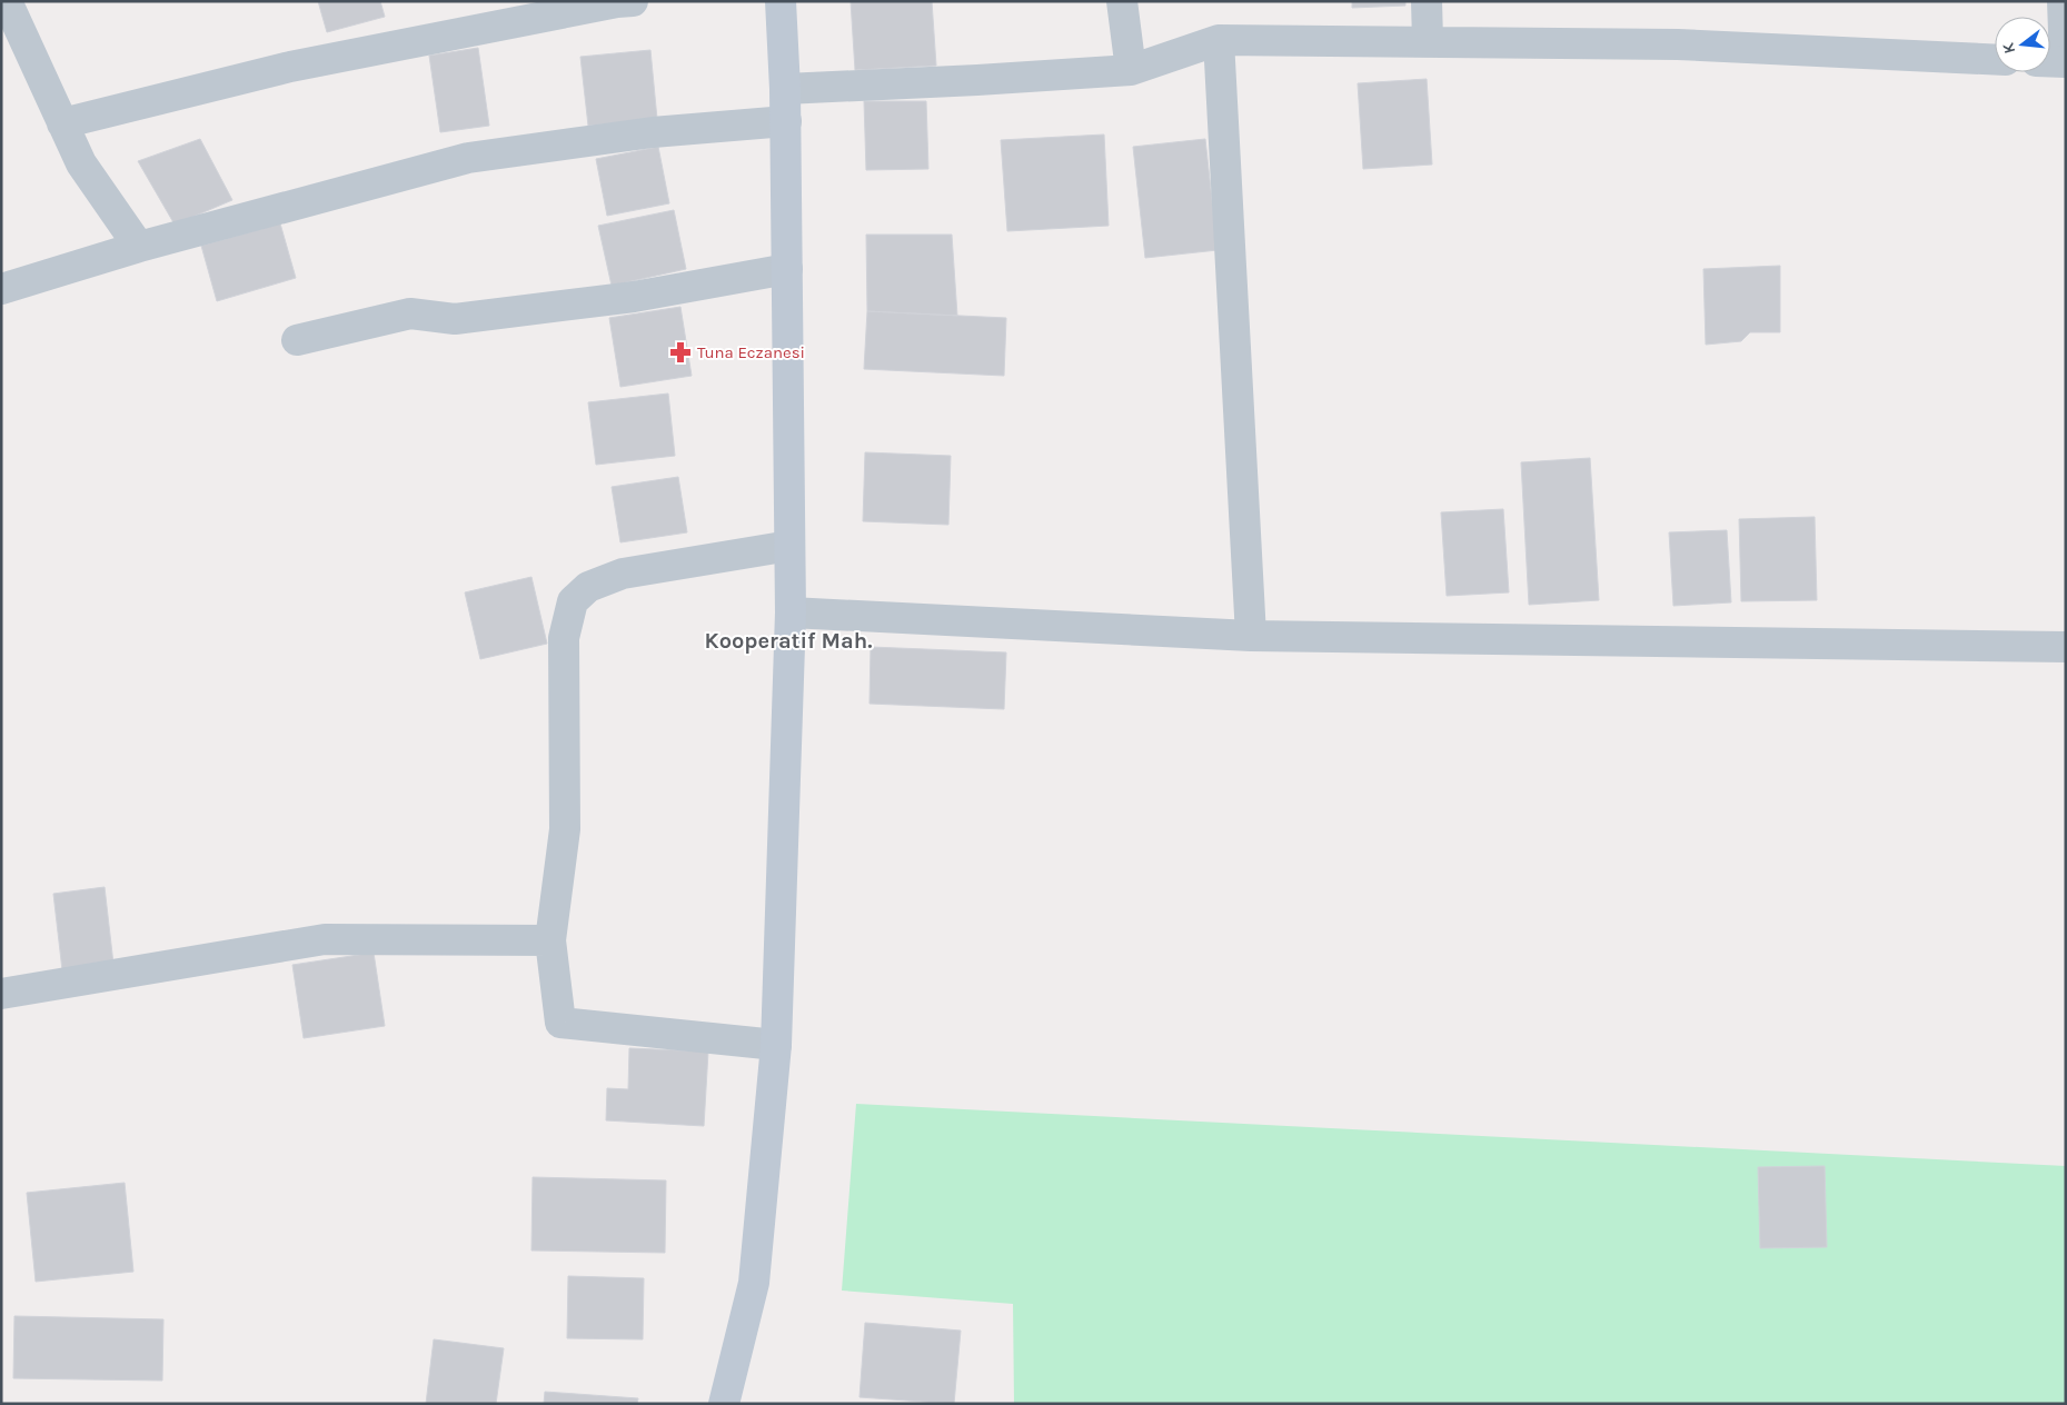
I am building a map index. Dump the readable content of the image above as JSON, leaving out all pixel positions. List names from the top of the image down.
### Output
{
  "districts": ["Kooperatif Mah."],
  "places": {
    "pharmacy": ["Tuna Eczanesi"]
  },
  "north": "left"
}
